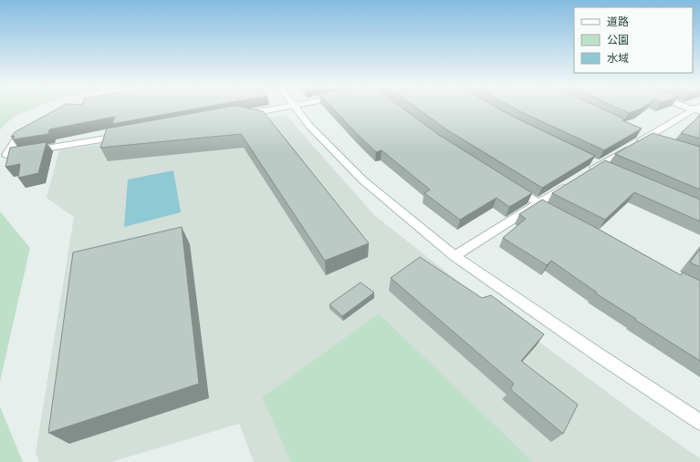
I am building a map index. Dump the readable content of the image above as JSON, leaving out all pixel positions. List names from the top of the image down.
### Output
{
  "legend": ["道路", "公園", "水域"]
}
